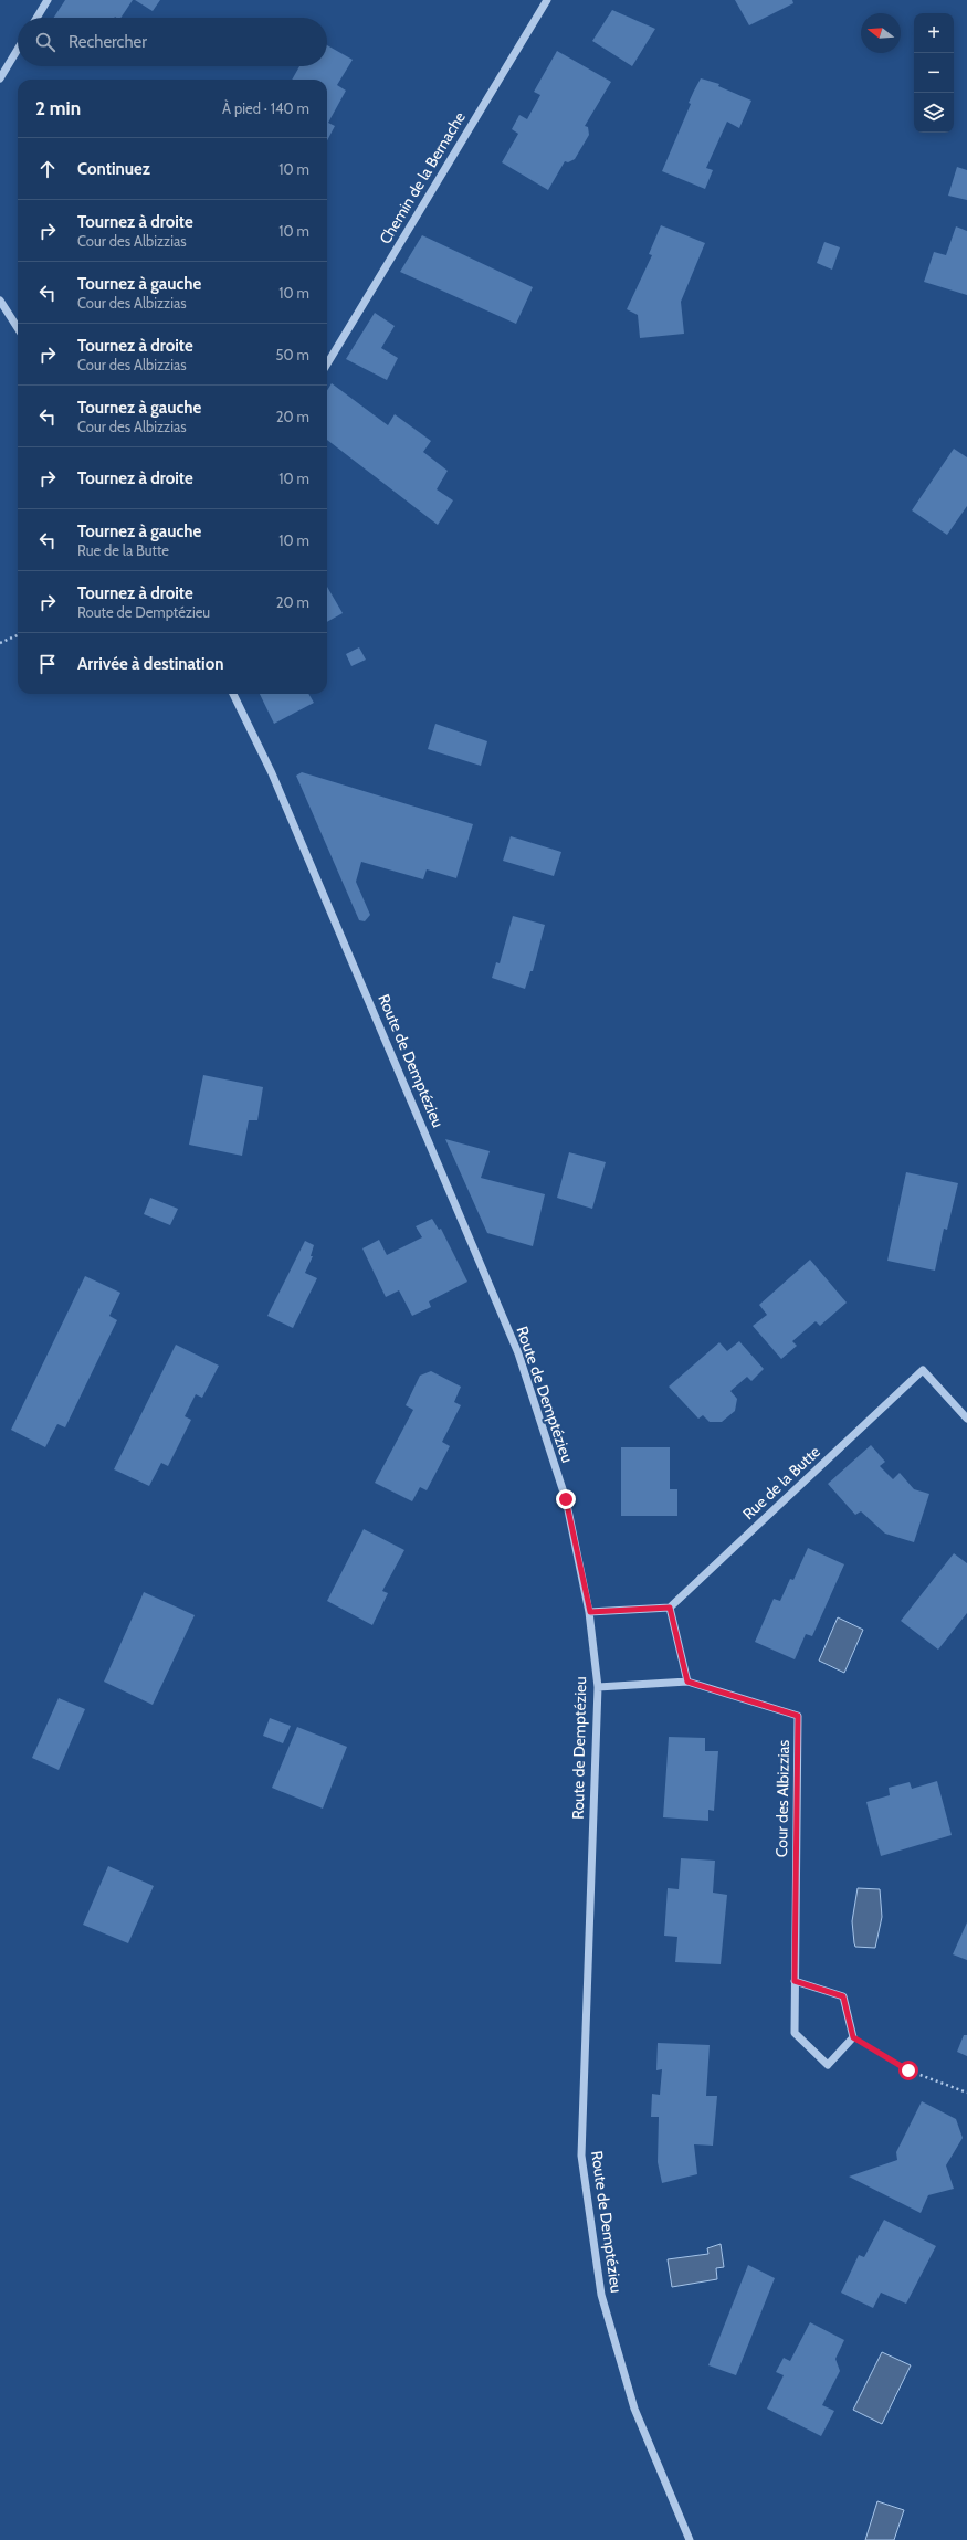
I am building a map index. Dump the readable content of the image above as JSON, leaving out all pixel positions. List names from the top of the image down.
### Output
{
  "streets": {
    "street": [
      "Chemin de la Bernache",
      "Route de Demptézieu",
      "Rue de la Butte",
      "Cour des Albizzias"
    ]
  },
  "crossings": [
    ["Route de Demptézieu", "Cour des Albizzias"]
  ],
  "north": "left",
  "page": {
    "map_buttons": ["+", "−"],
    "search": "Rechercher",
    "heading": ["2 min", "À pied · 140 m"],
    "list": [
      ["Continuez", "10 m"],
      ["Tournez à droite", "Cour des Albizzias", "10 m"],
      ["Tournez à gauche", "Cour des Albizzias", "10 m"],
      ["Tournez à droite", "Cour des Albizzias", "50 m"],
      ["Tournez à gauche", "Cour des Albizzias", "20 m"],
      ["Tournez à droite", "10 m"],
      ["Tournez à gauche", "Rue de la Butte", "10 m"],
      ["Tournez à droite", "Route de Demptézieu", "20 m"],
      "Arrivée à destination"
    ]
  }
}
